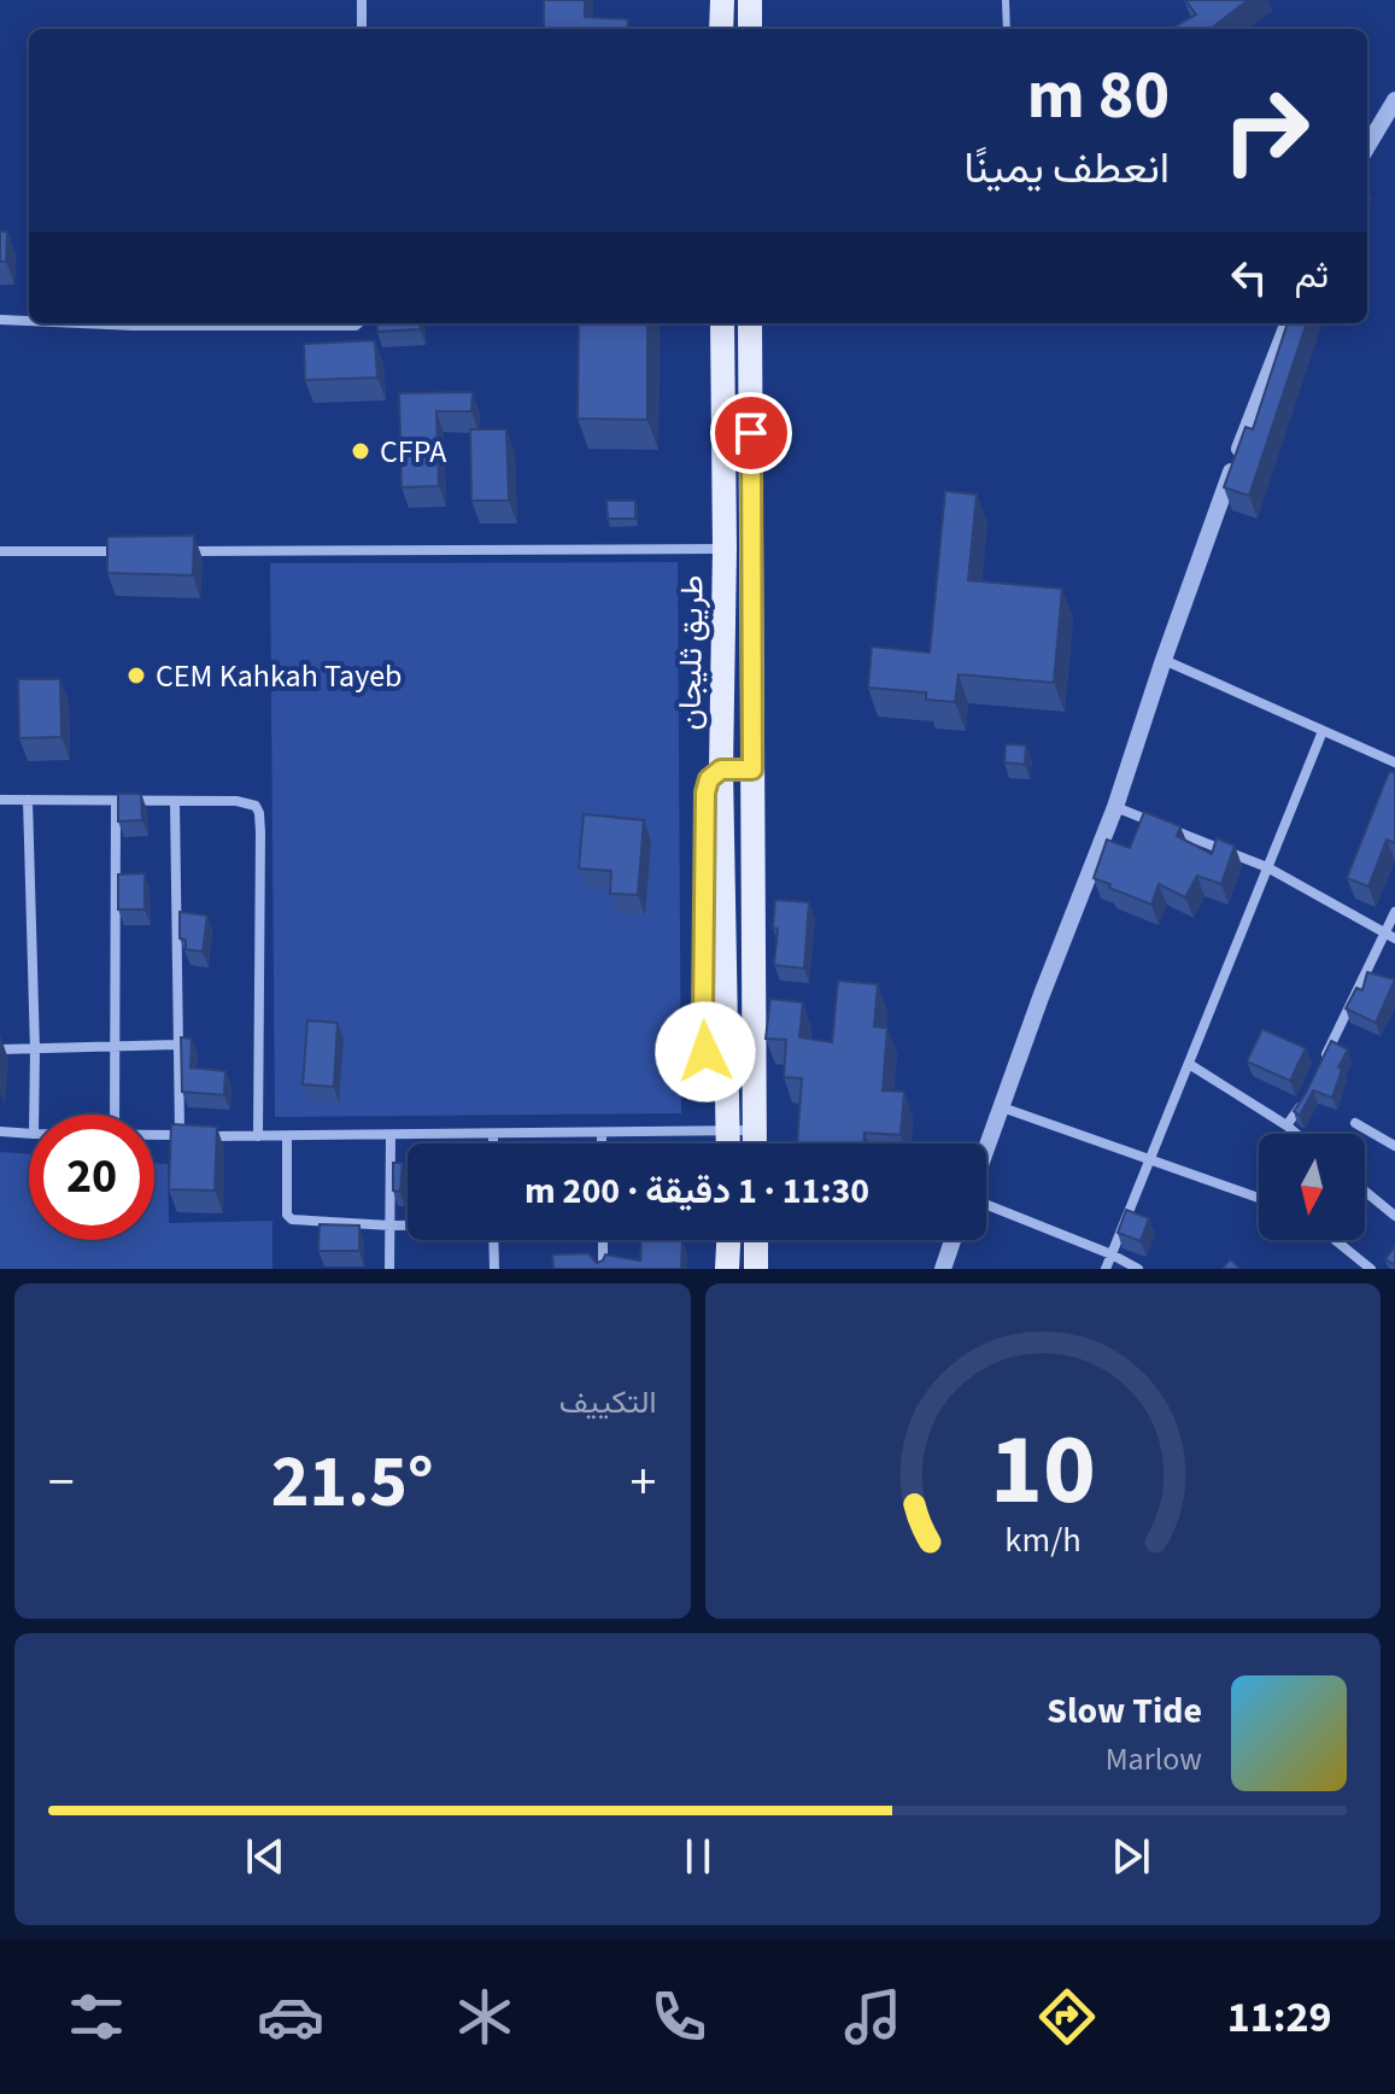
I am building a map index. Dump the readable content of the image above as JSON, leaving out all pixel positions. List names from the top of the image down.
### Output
{
  "streets": {
    "main road": ["طريق ثليجان"]
  },
  "places": ["CFPA", "CEM Kahkah Tayeb"],
  "north": "bottom",
  "page": {
    "turn": ["80 m", "انعطف يمينًا"],
    "then": "ثم",
    "limit": "20",
    "trip": "11:30 · 1 دقيقة · 200 m",
    "tile": "التكييف",
    "heat": ["−", "21.5°", "+"],
    "song": ["Slow Tide", "Marlow"],
    "tabs": "11:29",
    "gauge": ["10", "km/h"]
  }
}
